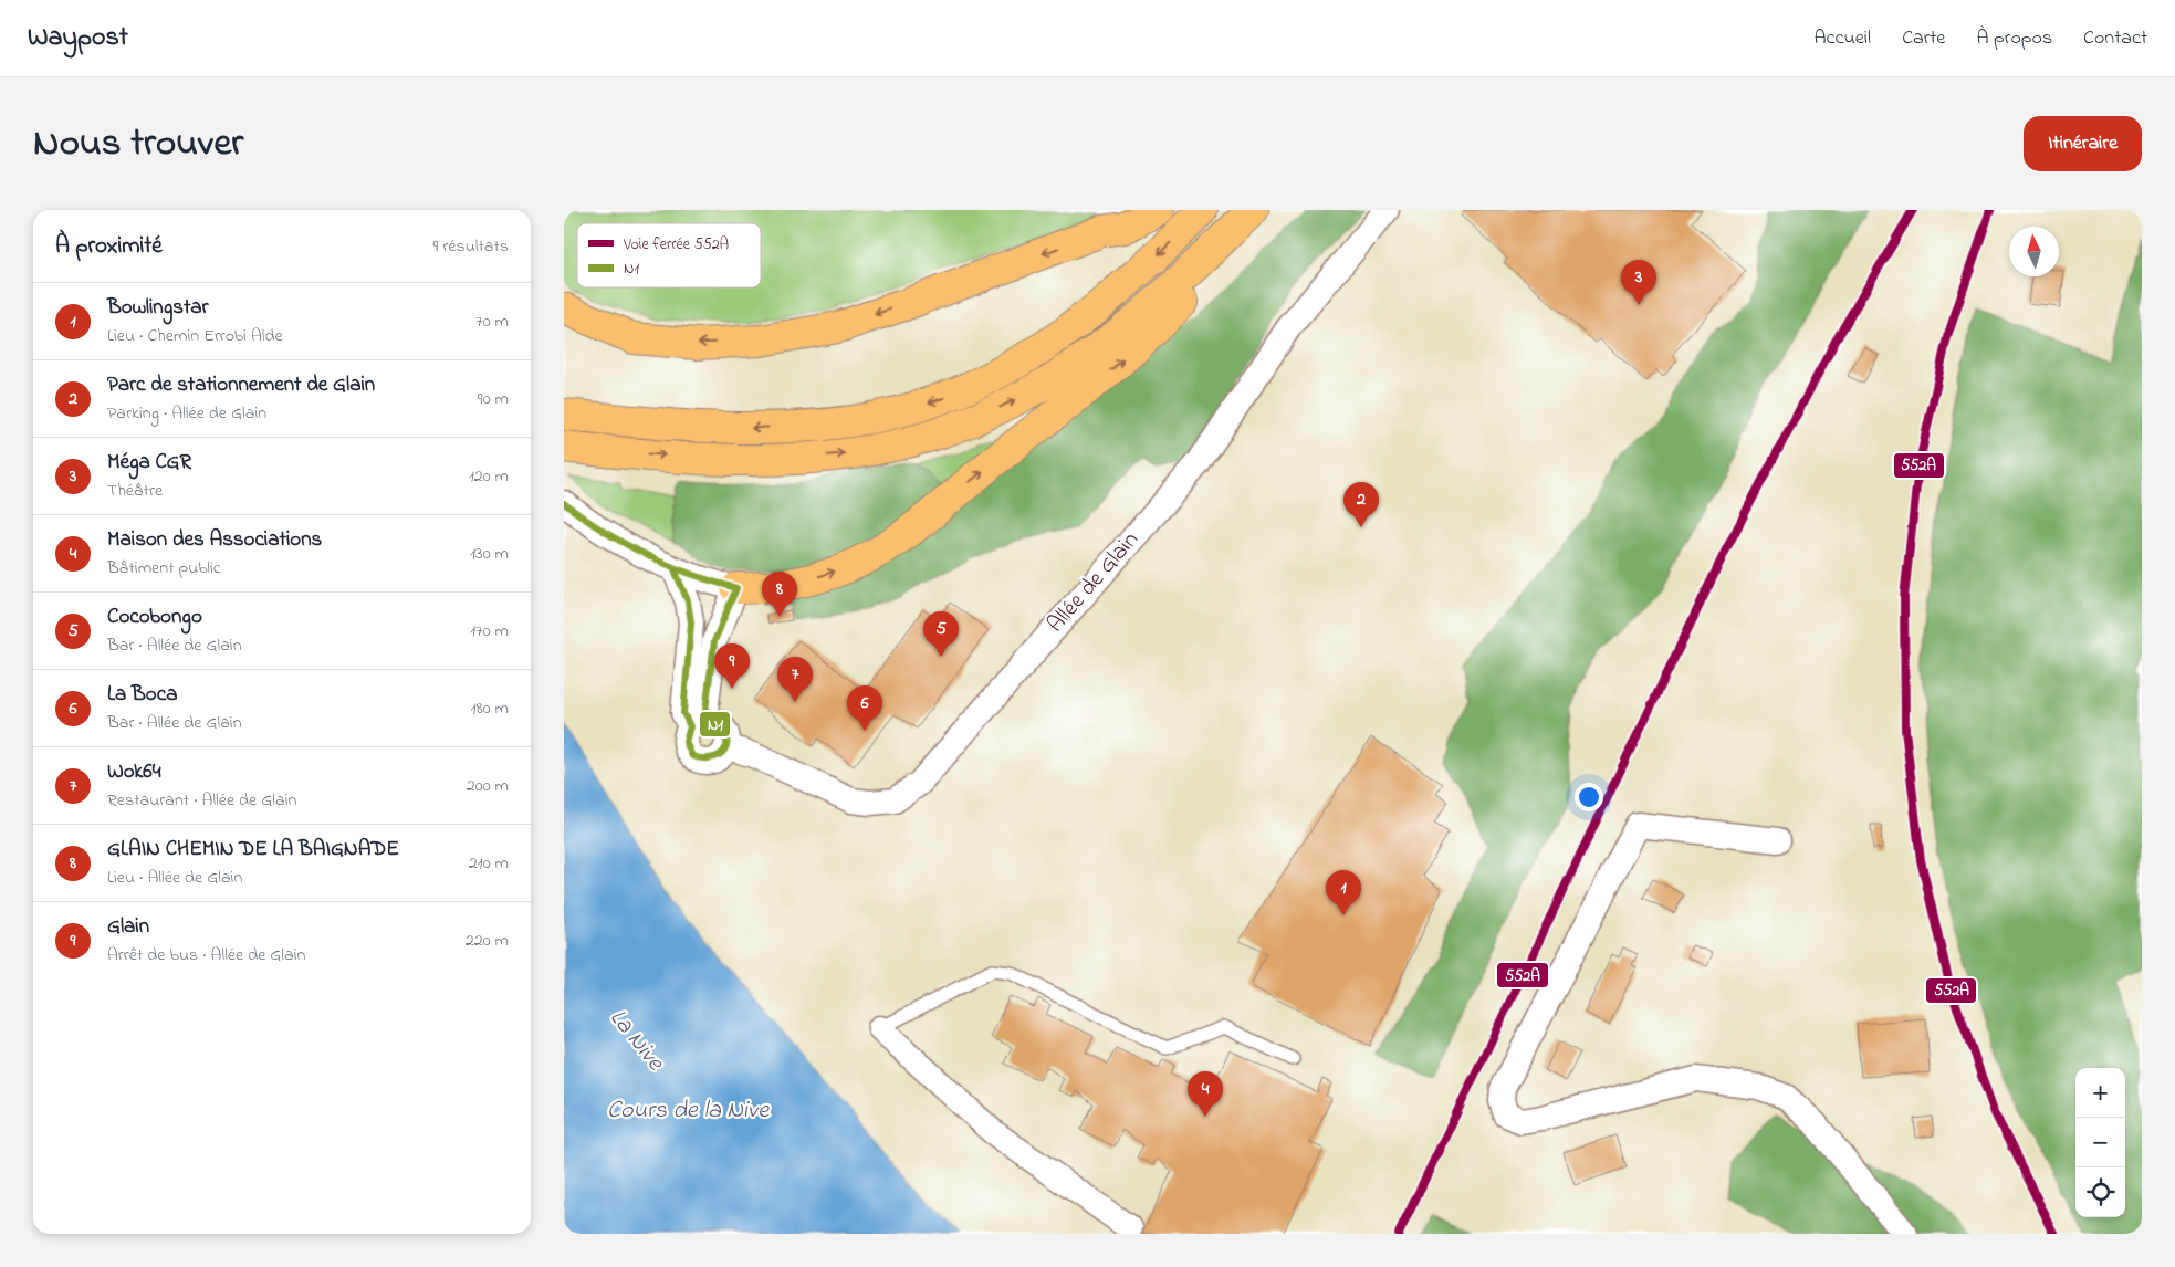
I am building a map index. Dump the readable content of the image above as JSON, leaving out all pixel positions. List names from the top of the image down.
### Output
{
  "streets": {
    "street": ["Allée de Glain"]
  },
  "water": ["La Nive", "Cours de la Nive"],
  "lines": ["rail line 552A", "transit line N1"],
  "legend": ["Voie ferrée 552A", "N1"],
  "north": "top",
  "page": {
    "header": "Waypost",
    "nav": [
      "Accueil",
      "Carte",
      "À propos",
      "Contact"
    ],
    "title": "Nous trouver",
    "buttons": "Itinéraire",
    "heading": ["À proximité", "9 résultats"],
    "pins": [
      "3",
      "2",
      "8",
      "5",
      "9",
      "7",
      "6",
      "1",
      "4"
    ],
    "list": [
      {
        "mark": "1",
        "name": "Bowlingstar",
        "note": "Lieu · Chemin Errobi Alde",
        "value": "70 m"
      },
      {
        "mark": "2",
        "name": "Parc de stationnement de Glain",
        "note": "Parking · Allée de Glain",
        "value": "90 m"
      },
      {
        "mark": "3",
        "name": "Méga CGR",
        "note": "Théâtre",
        "value": "120 m"
      },
      {
        "mark": "4",
        "name": "Maison des Associations",
        "note": "Bâtiment public",
        "value": "130 m"
      },
      {
        "mark": "5",
        "name": "Cocobongo",
        "note": "Bar · Allée de Glain",
        "value": "170 m"
      },
      {
        "mark": "6",
        "name": "La Boca",
        "note": "Bar · Allée de Glain",
        "value": "180 m"
      },
      {
        "mark": "7",
        "name": "Wok64",
        "note": "Restaurant · Allée de Glain",
        "value": "200 m"
      },
      {
        "mark": "8",
        "name": "GLAIN CHEMIN DE LA BAIGNADE",
        "note": "Lieu · Allée de Glain",
        "value": "210 m"
      },
      {
        "mark": "9",
        "name": "Glain",
        "note": "Arrêt de bus · Allée de Glain",
        "value": "220 m"
      }
    ],
    "map_buttons": ["+", "−"]
  }
}
